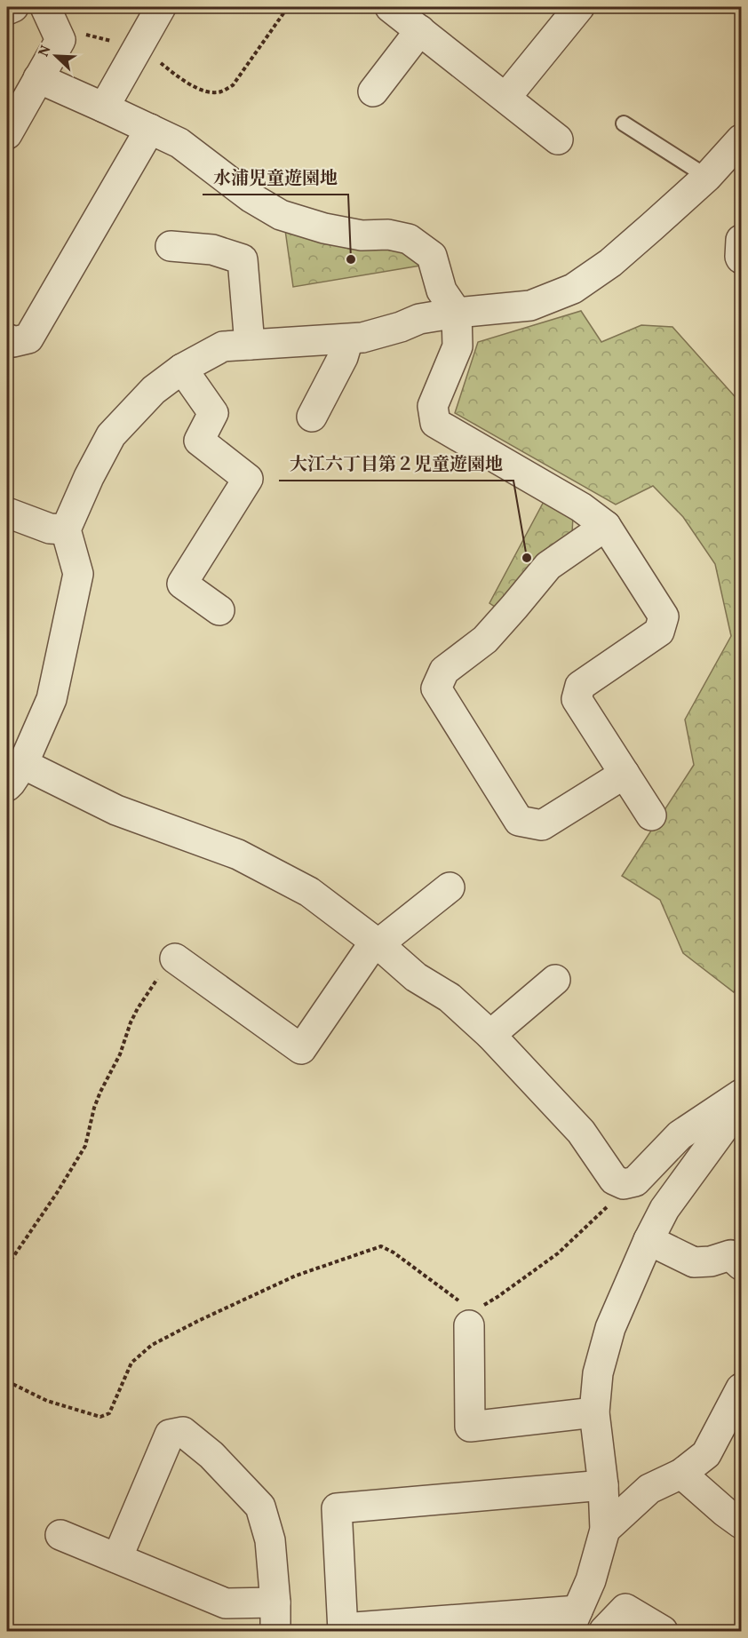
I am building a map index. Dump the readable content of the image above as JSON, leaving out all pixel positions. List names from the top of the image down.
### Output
{
  "places": ["水浦児童遊園地", "大江六丁目第２児童遊園地"],
  "north": "top left"
}
